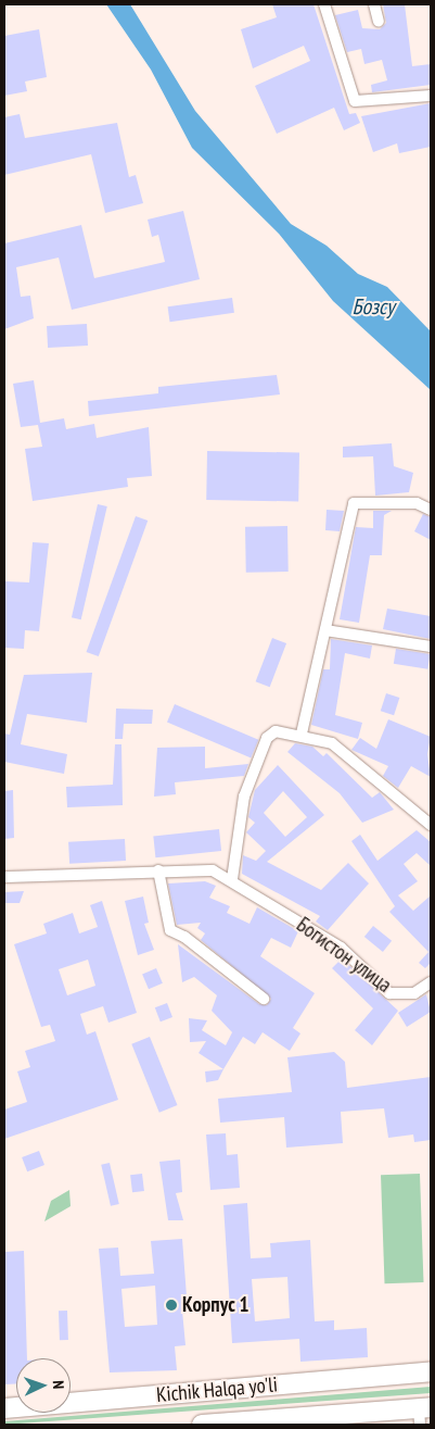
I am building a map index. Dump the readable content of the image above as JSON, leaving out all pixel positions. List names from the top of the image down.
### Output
{
  "streets": {
    "highway": ["Kichik Halqa yo'li"],
    "street": ["Богистон улица"]
  },
  "water": ["Бозсу"],
  "places": ["Корпус 1"],
  "north": "right"
}
